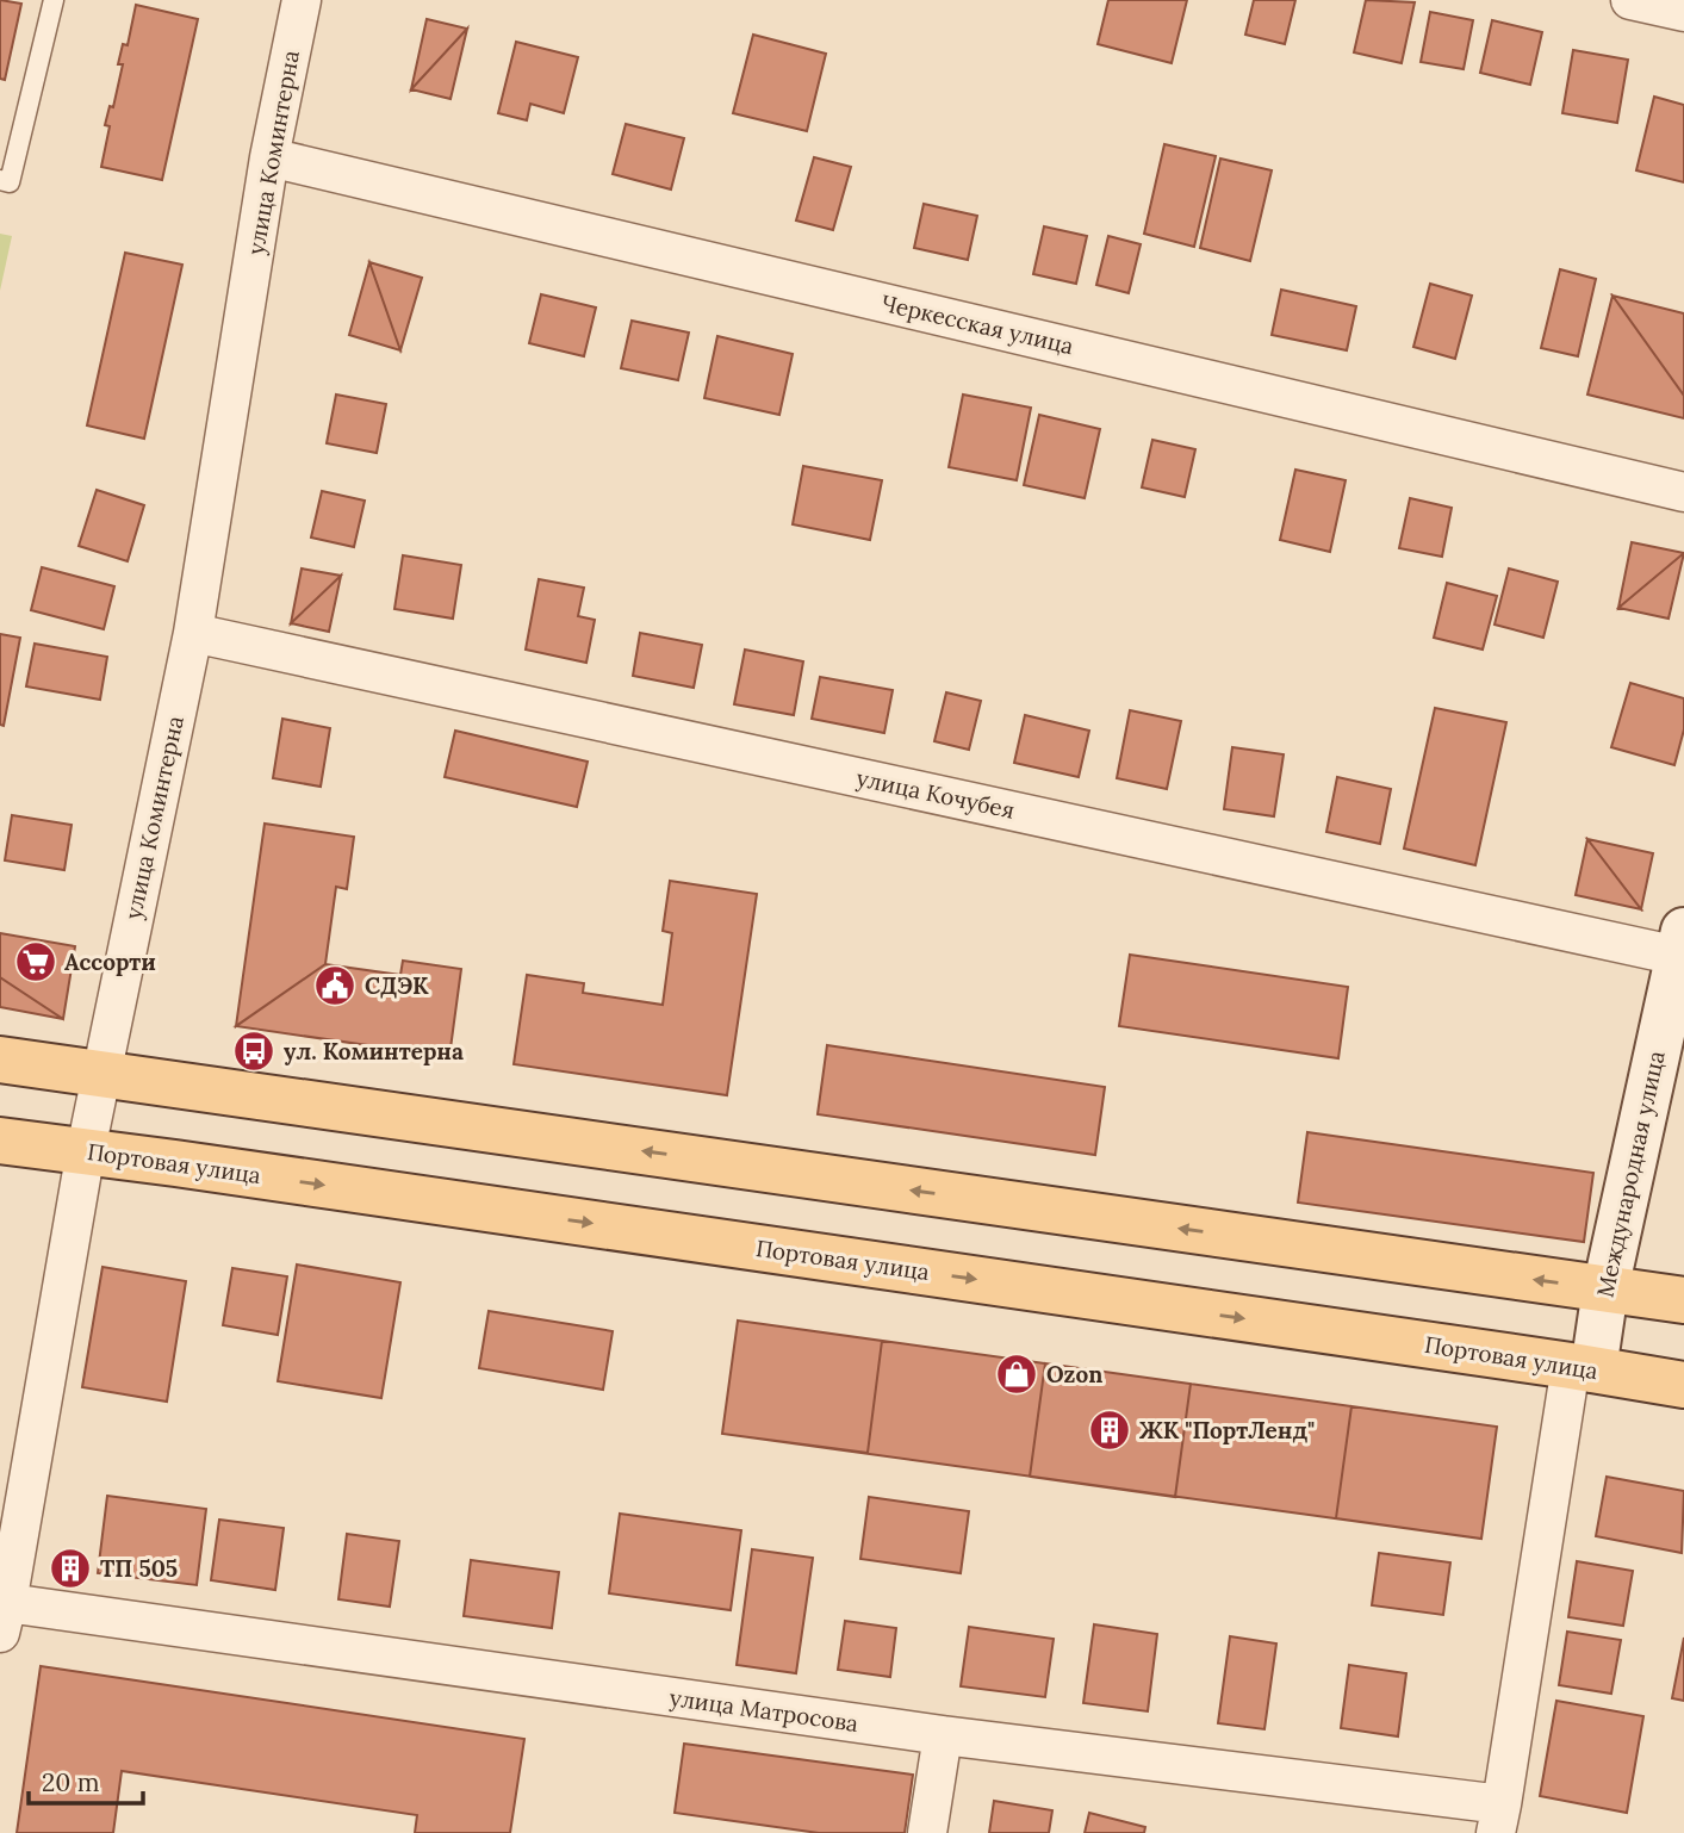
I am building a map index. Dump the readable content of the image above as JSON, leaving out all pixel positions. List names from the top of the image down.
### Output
{
  "streets": {
    "main road": ["Портовая улица", "Международная улица"],
    "street": [
      "улица Коминтерна",
      "Черкесская улица",
      "улица Кочубея",
      "улица Матросова"
    ]
  },
  "crossings": [
    ["улица Коминтерна", "Черкесская улица"],
    ["улица Коминтерна", "улица Кочубея"],
    ["улица Коминтерна", "Портовая улица"],
    ["улица Коминтерна", "улица Матросова"],
    ["улица Кочубея", "Международная улица"],
    ["Портовая улица", "Международная улица"],
    ["Международная улица", "улица Матросова"]
  ],
  "places": {
    "supermarket": ["Ассорти"],
    "public building": ["СДЭК"],
    "bus stop": ["ул. Коминтерна"],
    "shop": ["Ozon"],
    "building": ["ЖК \"ПортЛенд\"", "ТП 505"]
  },
  "scale_bar": "20 m"
}
